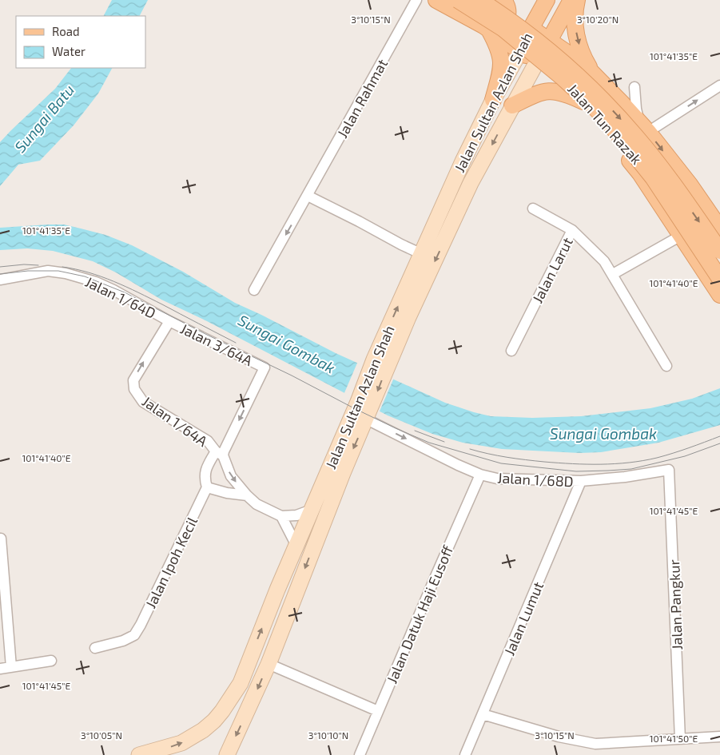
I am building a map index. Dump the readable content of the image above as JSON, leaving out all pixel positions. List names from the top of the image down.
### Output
{
  "streets": {
    "main road": ["Jalan Sultan Azlan Shah", "Jalan Tun Razak"],
    "street": [
      "Jalan Rahmat",
      "Jalan Larut",
      "Jalan 1/64D",
      "Jalan 3/64A",
      "Jalan 1/64A",
      "Jalan 1/68D",
      "Jalan Ipoh Kecil",
      "Jalan Pangkur",
      "Jalan Datuk Haji Eusoff",
      "Jalan Lumut"
    ]
  },
  "crossings": [
    ["Jalan Sultan Azlan Shah", "Jalan Tun Razak"],
    ["Jalan Sultan Azlan Shah", "Jalan 1/68D"],
    ["Jalan 1/64D", "Jalan 3/64A"],
    ["Jalan 1/64D", "Jalan 1/64A"],
    ["Jalan 3/64A", "Jalan 1/64A"],
    ["Jalan 3/64A", "Jalan Ipoh Kecil"],
    ["Jalan 1/64A", "Jalan Ipoh Kecil"],
    ["Jalan 1/68D", "Jalan Pangkur"],
    ["Jalan 1/68D", "Jalan Datuk Haji Eusoff"],
    ["Jalan 1/68D", "Jalan Lumut"]
  ],
  "one_way": ["Jalan 1/68D"],
  "water": ["Sungai Batu", "Sungai Gombak"],
  "legend": ["Road", "Water"],
  "coordinates": [
    "3°10'15\"N",
    "3°10'20\"N",
    "101°41'35\"E",
    "101°41'40\"E",
    "101°41'45\"E",
    "3°10'05\"N",
    "3°10'10\"N",
    "101°41'50\"E"
  ]
}
